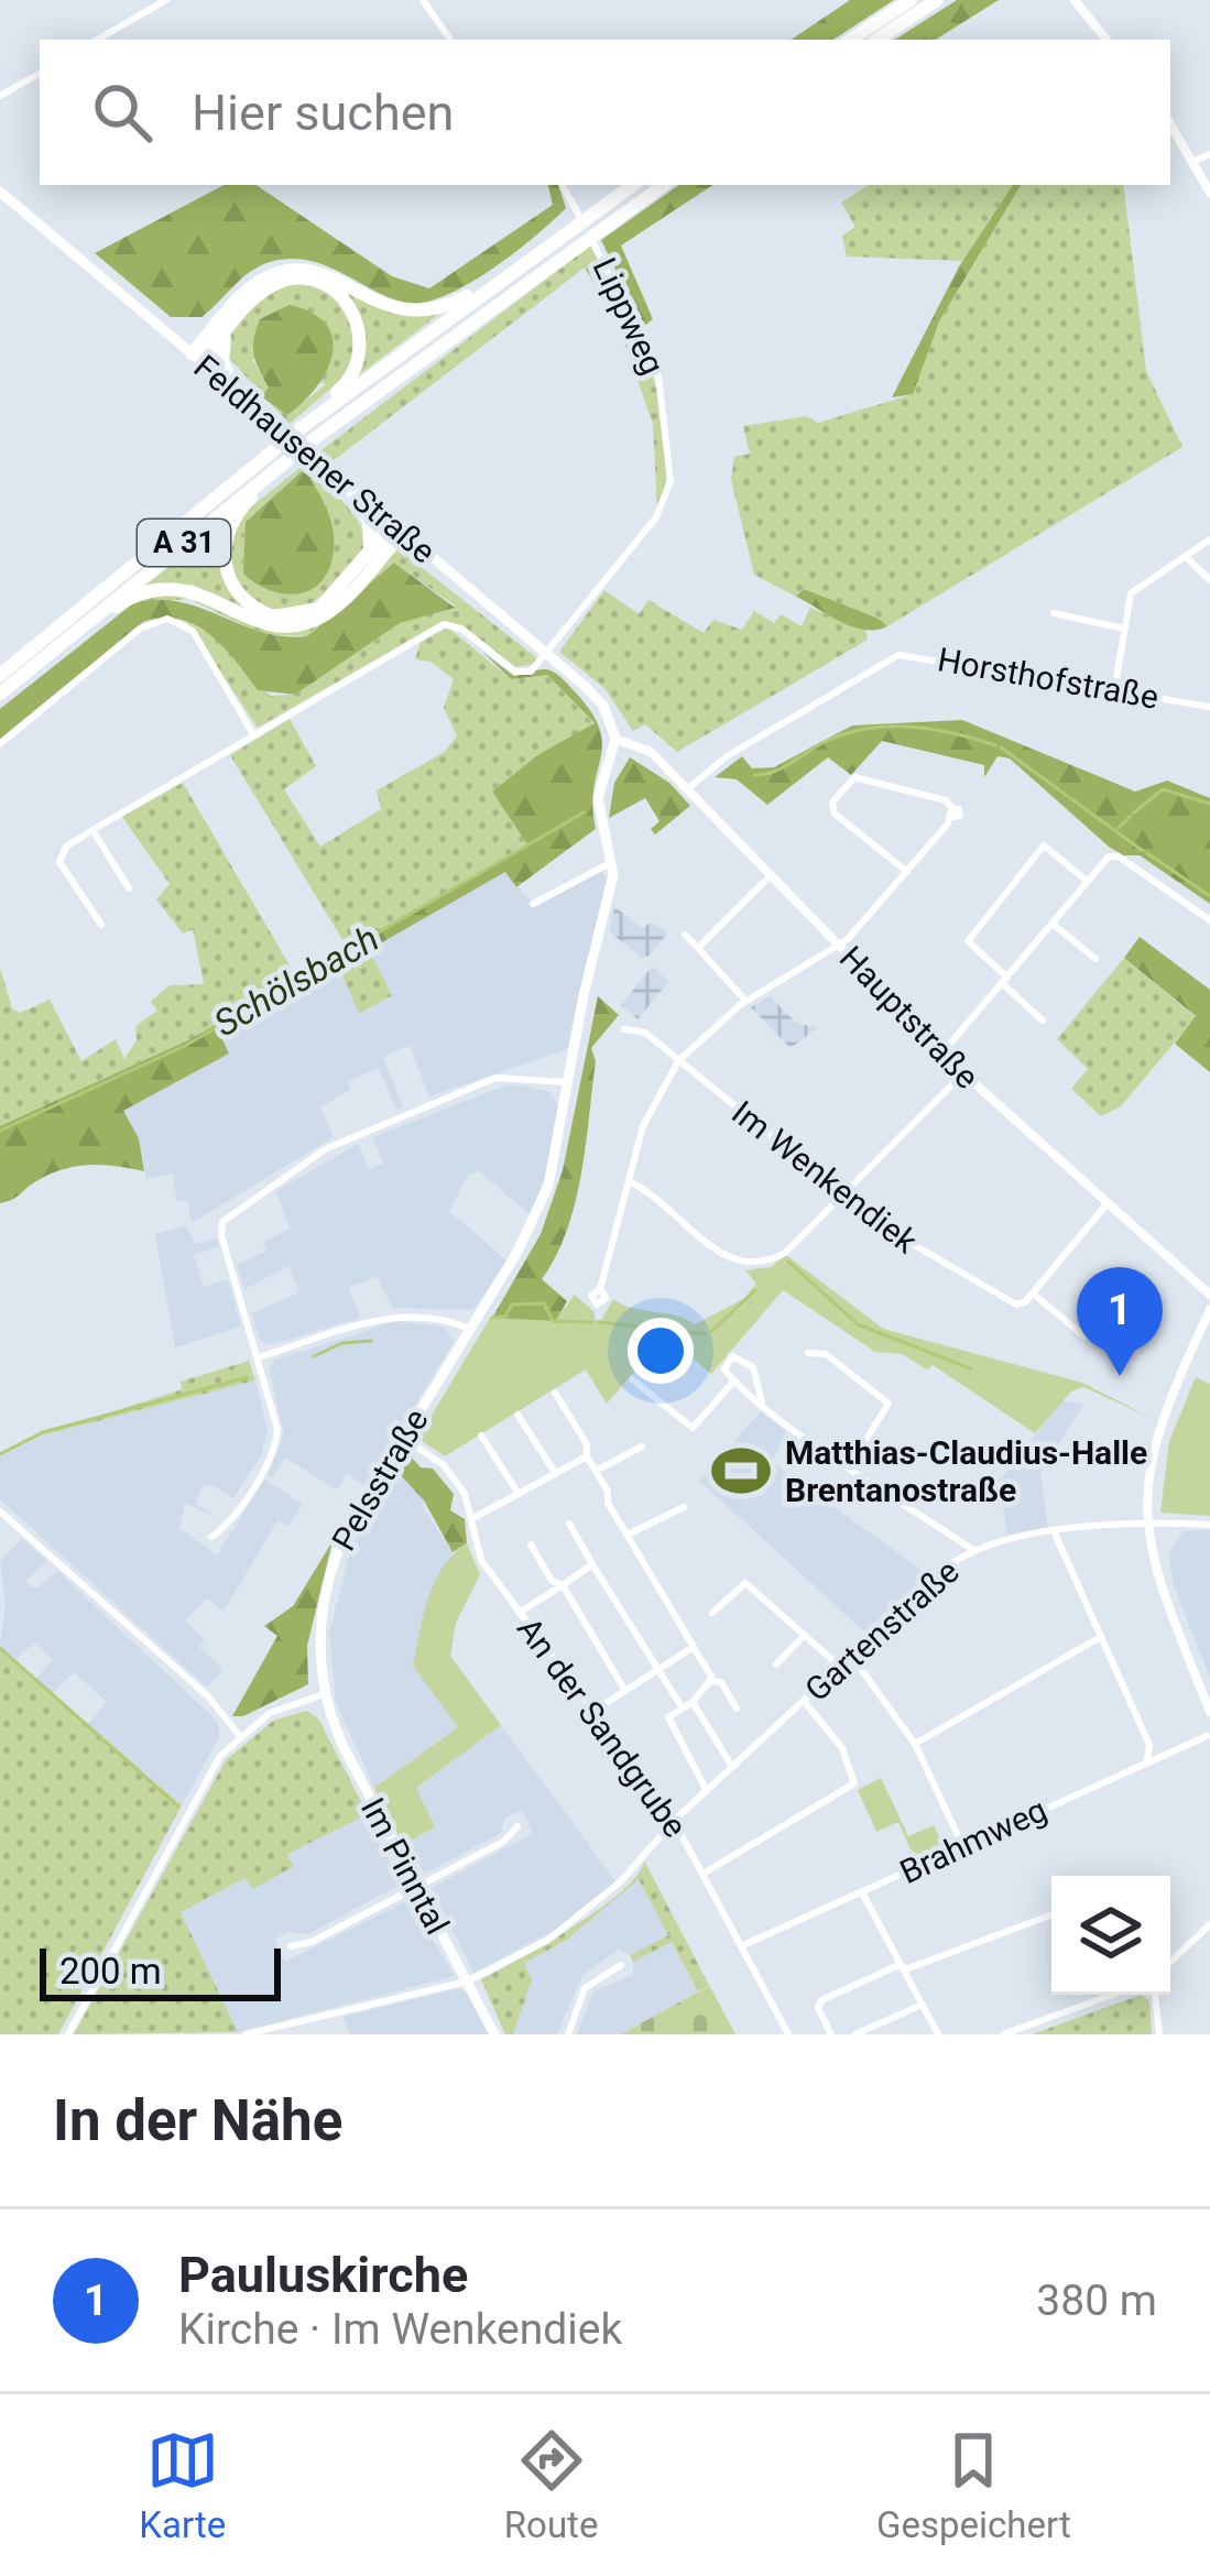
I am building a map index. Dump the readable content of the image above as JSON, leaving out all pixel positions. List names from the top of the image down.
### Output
{
  "streets": {
    "highway": ["A 31"],
    "main road": ["Feldhausener Straße", "Pelsstraße", "Im Pinntal"],
    "street": [
      "Lippweg",
      "Horsthofstraße",
      "Hauptstraße",
      "Im Wenkendiek",
      "Gartenstraße",
      "An der Sandgrube",
      "Brahmweg"
    ]
  },
  "crossings": [
    ["Lippweg", "Feldhausener Straße"],
    ["Feldhausener Straße", "Hauptstraße"],
    ["Feldhausener Straße", "Pelsstraße"],
    ["Horsthofstraße", "Hauptstraße"],
    ["Hauptstraße", "Pelsstraße"],
    ["Pelsstraße", "An der Sandgrube"],
    ["Pelsstraße", "Im Pinntal"],
    ["Gartenstraße", "An der Sandgrube"],
    ["Gartenstraße", "Im Pinntal"],
    ["An der Sandgrube", "Brahmweg"]
  ],
  "water": ["Schölsbach"],
  "places": {
    "sports": ["Matthias-Claudius-Halle Brentanostraße"]
  },
  "scale_bar": "200 m",
  "page": {
    "search": "Hier suchen",
    "pins": "1",
    "scale": "200 m",
    "heading": "In der Nähe",
    "list": [
      {
        "mark": "1",
        "name": "Pauluskirche",
        "note": "Kirche · Im Wenkendiek",
        "value": "380 m"
      }
    ],
    "nav": ["Karte", "Route", "Gespeichert"]
  }
}
